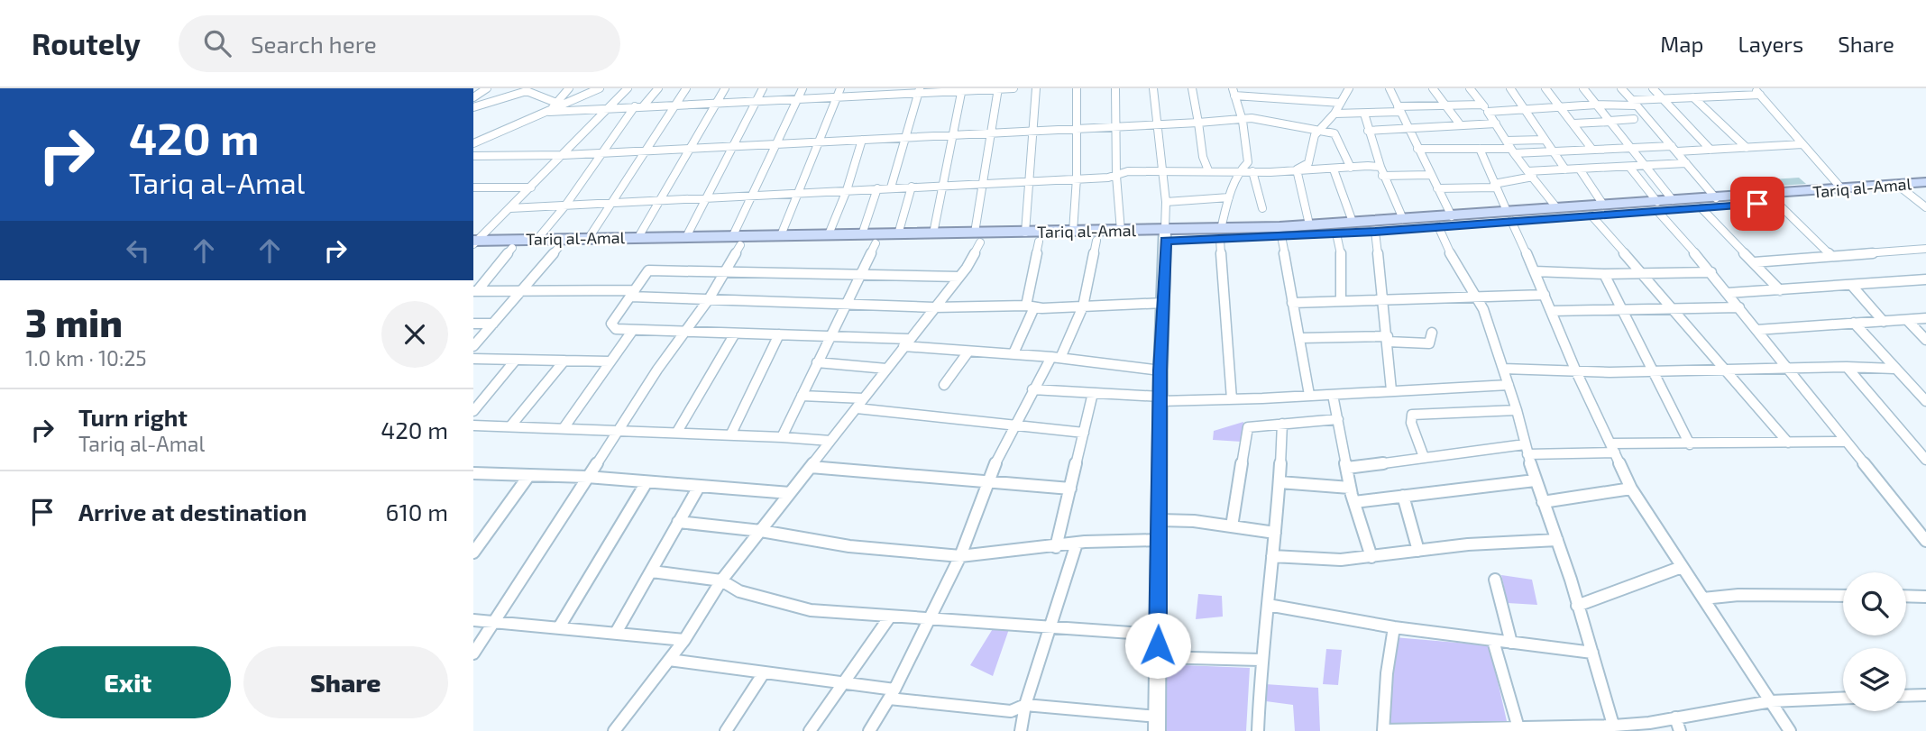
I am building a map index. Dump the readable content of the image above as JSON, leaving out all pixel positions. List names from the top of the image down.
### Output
{
  "streets": {
    "highway": ["Tariq al-Amal"]
  },
  "page": {
    "header": "Routely",
    "search": "Search here",
    "nav": ["Map", "Layers", "Share"],
    "turn": ["420 m", "Tariq al-Amal"],
    "heading": ["3 min", "1.0 km · 10:25"],
    "list": [
      {
        "name": "Turn right",
        "note": "Tariq al-Amal",
        "value": "420 m"
      },
      {
        "name": "Arrive at destination",
        "value": "610 m"
      }
    ],
    "buttons": ["Exit", "Share"]
  }
}
